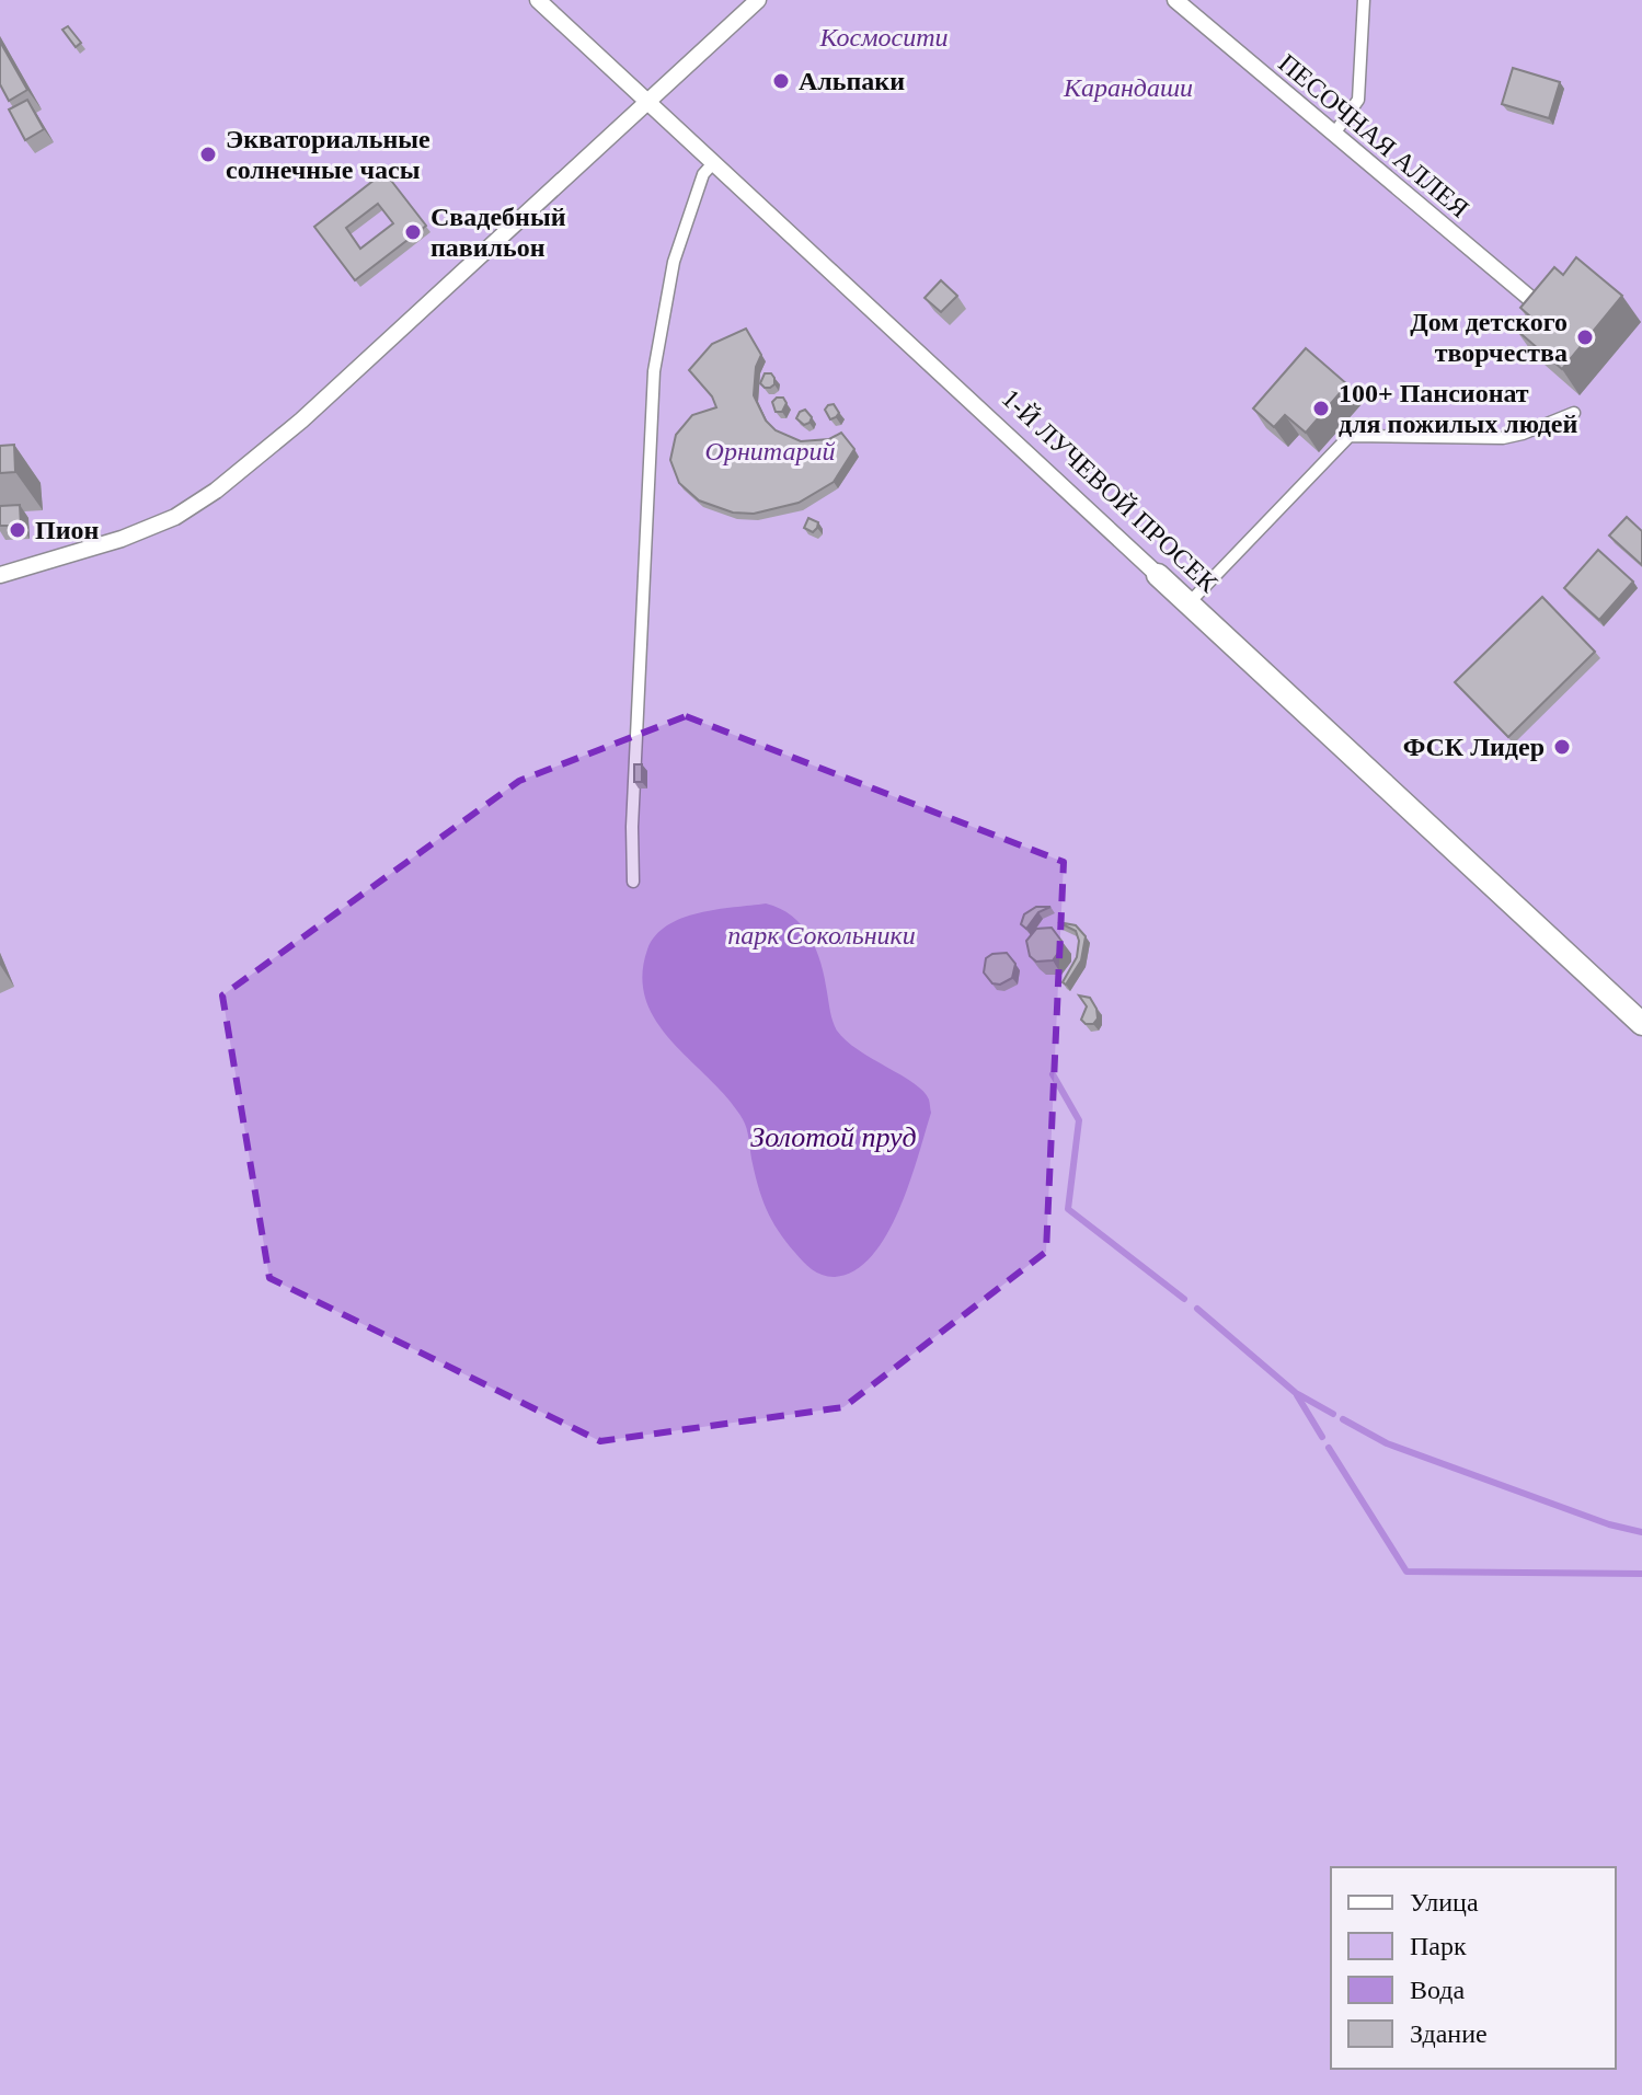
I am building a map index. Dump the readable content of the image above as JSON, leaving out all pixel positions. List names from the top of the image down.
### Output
{
  "streets": {
    "street": ["ПЕСОЧНАЯ АЛЛЕЯ", "1-Й ЛУЧЕВОЙ ПРОСЕК"]
  },
  "water": ["Золотой пруд"],
  "parks": [
    "Космосити",
    "Карандаши",
    "Орнитарий",
    "парк Сокольники"
  ],
  "places": [
    "Альпаки",
    "Экваториальные солнечные часы",
    "Свадебный павильон",
    "Дом детского творчества",
    "100+ Пансионат для пожилых людей",
    "Пион",
    "ФСК Лидер"
  ],
  "legend": [
    "Улица",
    "Парк",
    "Вода",
    "Здание"
  ]
}
